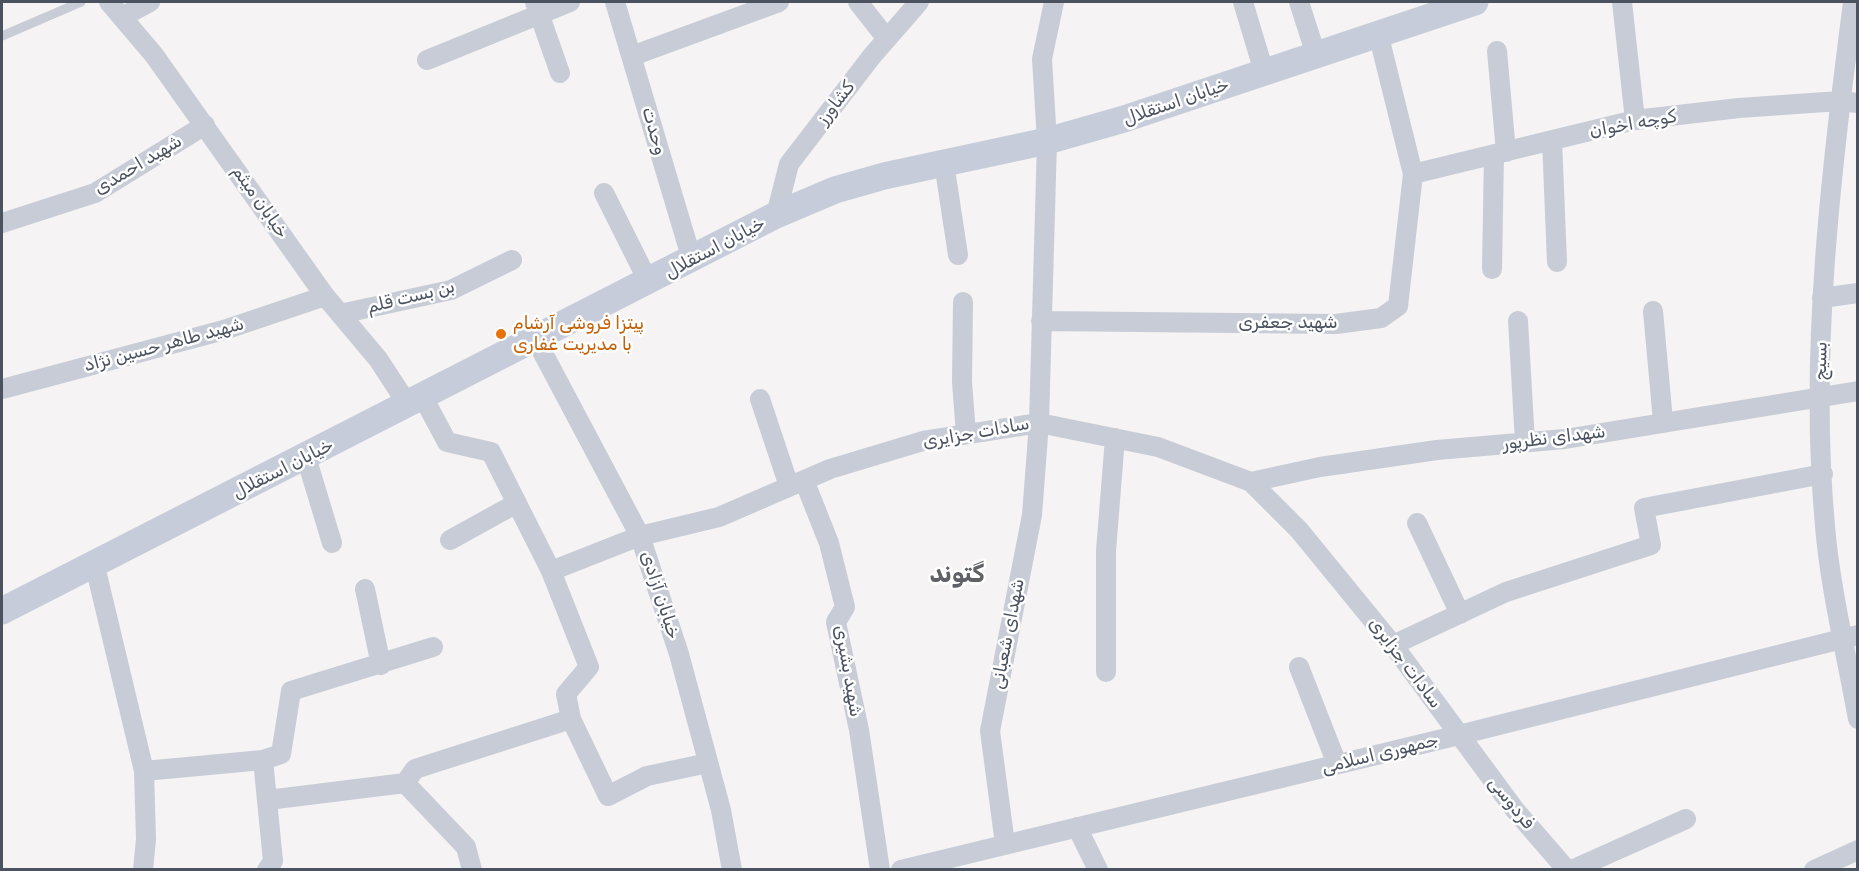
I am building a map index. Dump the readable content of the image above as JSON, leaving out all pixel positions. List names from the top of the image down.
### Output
{
  "streets": {
    "street": [
      "خیابان استقلال",
      "کشاورز",
      "کوچه اخوان",
      "وحدت",
      "شهید احمدی",
      "خیابان میثم",
      "بن بست قلم",
      "شهید جعفری",
      "شهید طاهر حسین نژاد",
      "بسیج",
      "سادات جزایری",
      "شهدای نظرپور",
      "خیابان آزادی",
      "شهدای شعبانی",
      "شهید بشیری",
      "جمهوری اسلامی",
      "فردوسی"
    ]
  },
  "crossings": [
    ["خیابان استقلال", "کشاورز"],
    ["خیابان استقلال", "وحدت"],
    ["خیابان استقلال", "خیابان میثم"],
    ["خیابان استقلال", "خیابان آزادی"],
    ["خیابان استقلال", "شهدای شعبانی"],
    ["کوچه اخوان", "شهید جعفری"],
    ["کوچه اخوان", "بسیج"],
    ["شهید احمدی", "خیابان میثم"],
    ["خیابان میثم", "بن بست قلم"],
    ["خیابان میثم", "شهید طاهر حسین نژاد"],
    ["شهید جعفری", "شهدای شعبانی"],
    ["بسیج", "شهدای نظرپور"],
    ["بسیج", "جمهوری اسلامی"],
    ["سادات جزایری", "شهدای نظرپور"],
    ["سادات جزایری", "خیابان آزادی"],
    ["سادات جزایری", "شهدای شعبانی"],
    ["سادات جزایری", "شهید بشیری"],
    ["سادات جزایری", "جمهوری اسلامی"],
    ["سادات جزایری", "فردوسی"],
    ["شهدای شعبانی", "جمهوری اسلامی"],
    ["جمهوری اسلامی", "فردوسی"]
  ],
  "districts": ["گتوند"],
  "places": ["پیتزا فروشی آرشام با مدیریت غفاری"]
}
